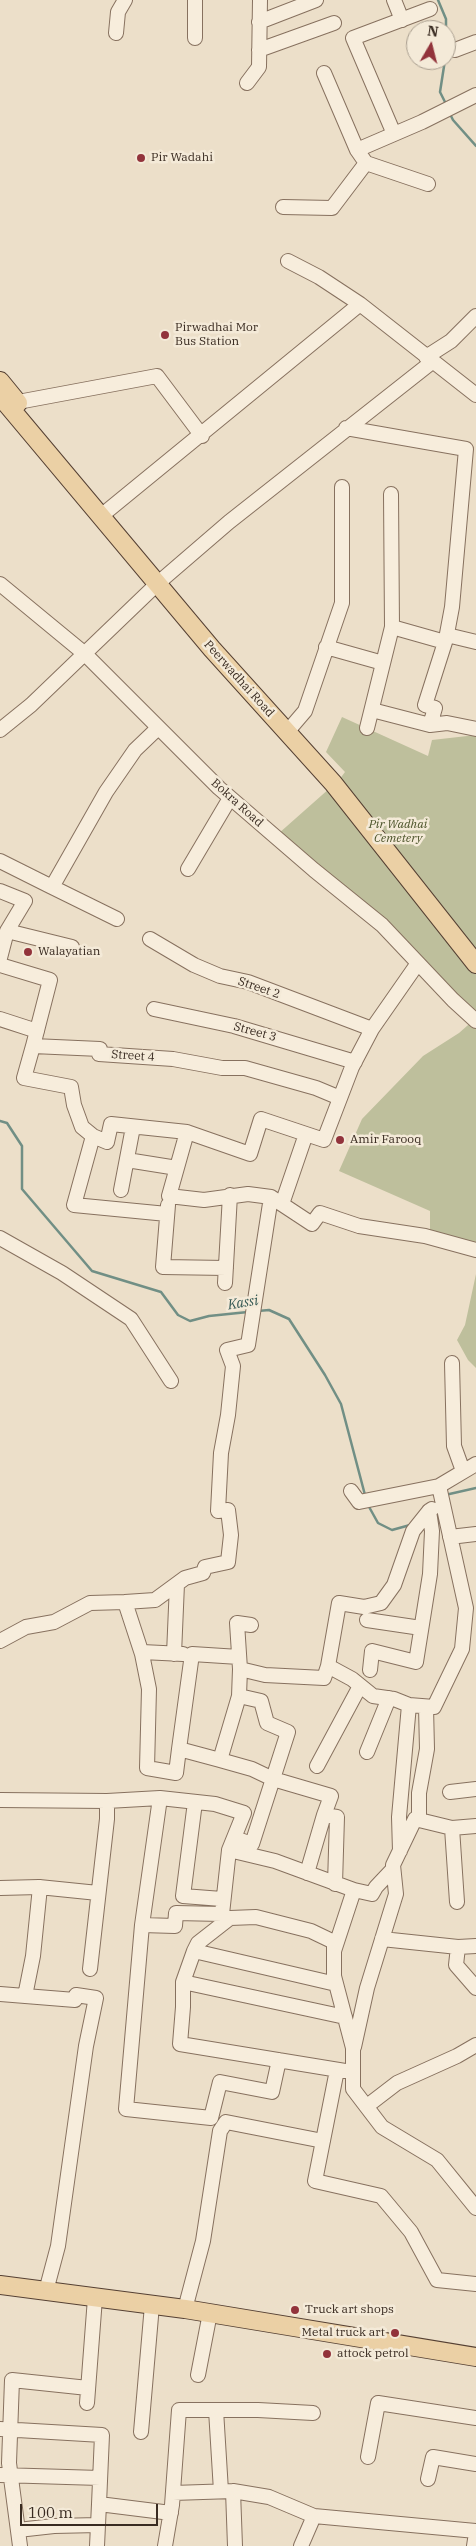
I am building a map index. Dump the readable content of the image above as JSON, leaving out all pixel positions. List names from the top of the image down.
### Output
{
  "streets": {
    "main road": ["Peerwadhai Road"],
    "street": [
      "Bokra Road",
      "Street 2",
      "Street 3",
      "Street 4"
    ]
  },
  "water": ["Kassi"],
  "parks": ["Pir Wadhai Cemetery"],
  "places": [
    "Pir Wadahi",
    "Pirwadhai Mor Bus Station",
    "Walayatian",
    "Amir Farooq",
    "Truck art shops",
    "Metal truck art",
    "attock petrol"
  ],
  "scale_bar": "100 m",
  "north": "top"
}
